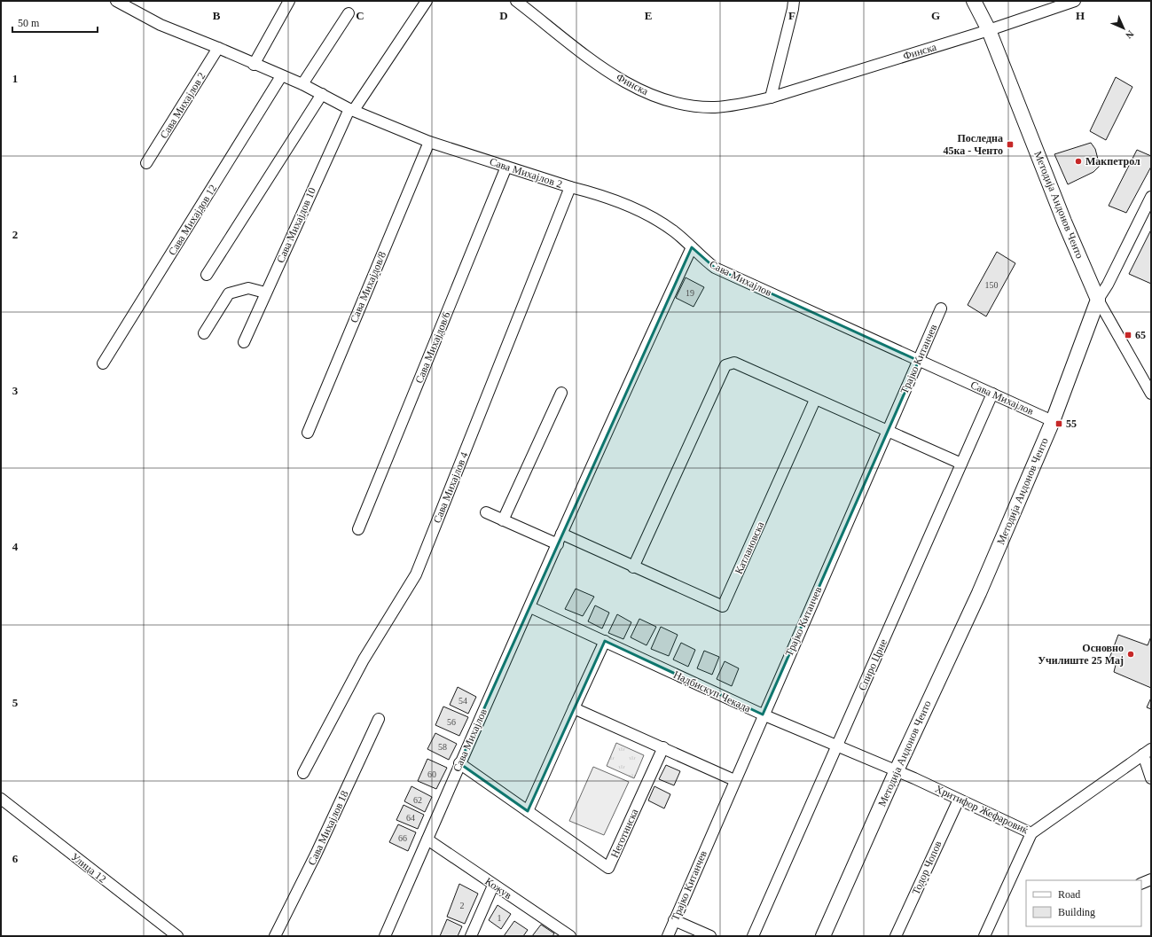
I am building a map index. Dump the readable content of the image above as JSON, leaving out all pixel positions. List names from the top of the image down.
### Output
{
  "streets": {
    "main road": ["Методија Андонов Ченто"],
    "street": [
      "Финска",
      "Сава Михајлов 2",
      "Сава Михајдов 12",
      "Сава Михајдов 10",
      "Сава Михајлов",
      "Сава Михајдов/8",
      "Сава Михајдов/6",
      "Трајко Китанчев",
      "Сава Михајлов 4",
      "Катлановска",
      "Спиро Црне",
      "Надбискуп Чекада",
      "Хритифор Жефаровиќ",
      "Сава Михајлов 18",
      "Неготинска",
      "Улица 12",
      "Тодор Чопов",
      "Кожув"
    ]
  },
  "crossings": [
    ["Финска", "Методија Андонов Ченто"],
    ["Сава Михајлов 2", "Сава Михајдов 12"],
    ["Сава Михајлов 2", "Сава Михајдов 10"],
    ["Сава Михајлов 2", "Сава Михајлов"],
    ["Сава Михајлов 2", "Сава Михајдов/8"],
    ["Сава Михајлов 2", "Сава Михајдов/6"],
    ["Сава Михајлов 2", "Сава Михајлов 4"],
    ["Методија Андонов Ченто", "Сава Михајлов"],
    ["Методија Андонов Ченто", "Надбискуп Чекада"],
    ["Методија Андонов Ченто", "Хритифор Жефаровиќ"],
    ["Сава Михајлов", "Трајко Китанчев"],
    ["Сава Михајлов", "Катлановска"],
    ["Сава Михајлов", "Спиро Црне"],
    ["Сава Михајлов", "Надбискуп Чекада"],
    ["Сава Михајлов", "Неготинска"],
    ["Сава Михајлов", "Кожув"],
    ["Трајко Китанчев", "Надбискуп Чекада"],
    ["Спиро Црне", "Надбискуп Чекада"],
    ["Надбискуп Чекада", "Хритифор Жефаровиќ"],
    ["Хритифор Жефаровиќ", "Тодор Чопов"]
  ],
  "places": {
    "transit": ["Последна 45ка - Ченто", "65", "55"],
    "other": ["Макпетрол", "Основно Училиште 25 Мај"]
  },
  "house_numbers": [
    "150",
    "19",
    "54",
    "56",
    "58",
    "60",
    "62",
    "64",
    "66",
    "2",
    "1"
  ],
  "legend": ["Road", "Building"],
  "scale_bar": "50 m",
  "north": "bottom right",
  "grid": {
    "columns": [
      "B",
      "C",
      "D",
      "E",
      "F",
      "G",
      "H"
    ],
    "rows": [
      "1",
      "2",
      "3",
      "4",
      "5",
      "6"
    ]
  }
}
